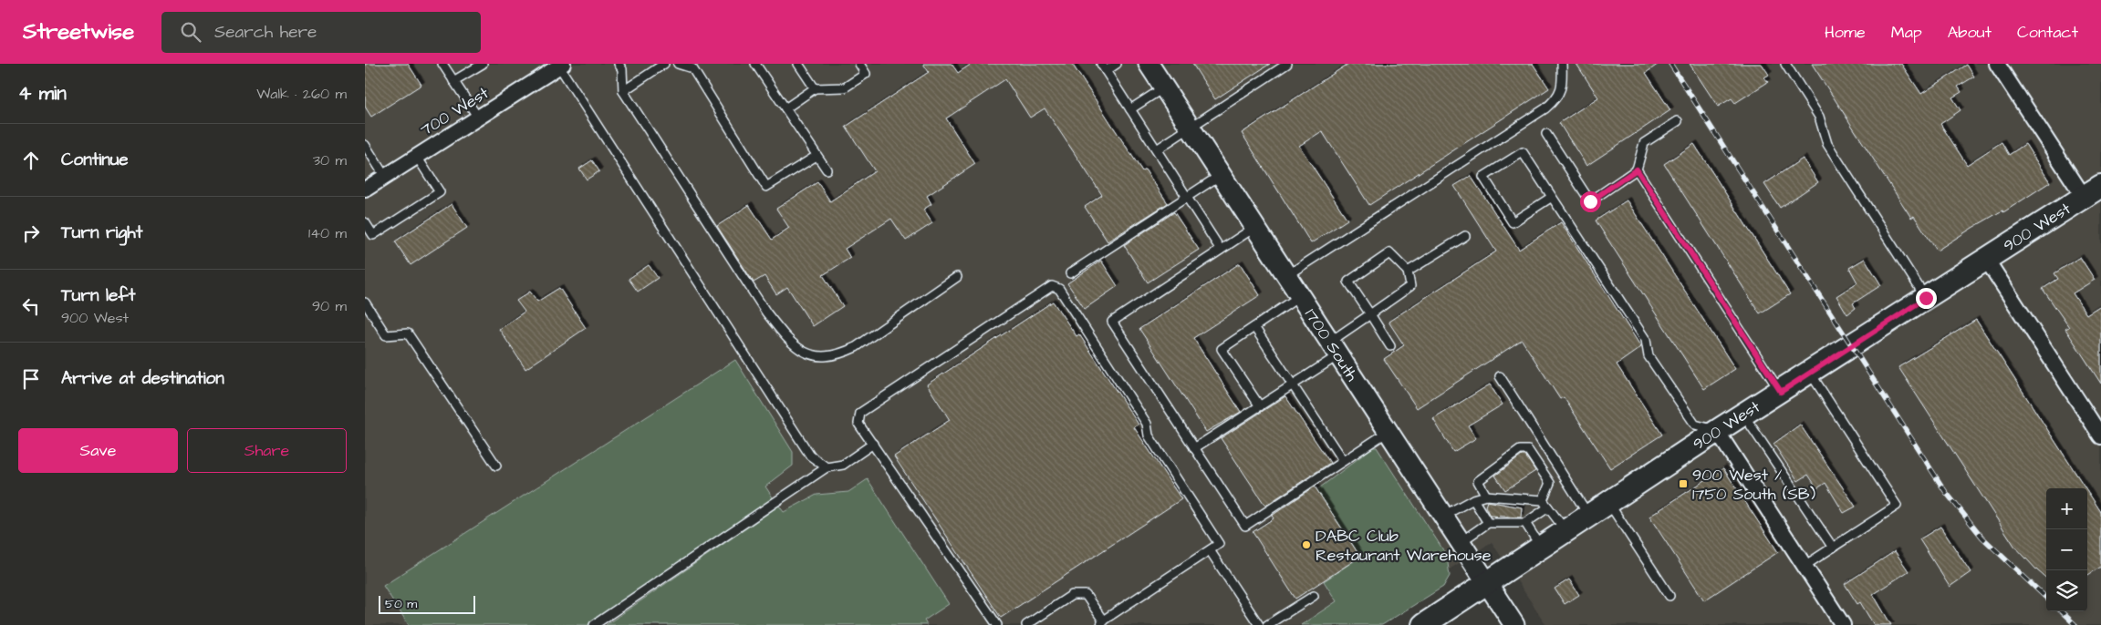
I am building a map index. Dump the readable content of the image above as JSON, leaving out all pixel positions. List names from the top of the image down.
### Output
{
  "streets": {
    "main road": ["900 West"],
    "street": ["700 West", "1700 South"]
  },
  "crossings": [
    ["900 West", "1700 South"]
  ],
  "places": {
    "transit": ["900 West / 1750 South (SB)"],
    "other": ["DABC Club Restaurant Warehouse"]
  },
  "scale_bar": "50 m",
  "page": {
    "header": "Streetwise",
    "search": "Search here",
    "nav": [
      "Home",
      "Map",
      "About",
      "Contact"
    ],
    "heading": ["4 min", "Walk · 260 m"],
    "list": [
      ["Continue", "30 m"],
      ["Turn right", "140 m"],
      ["Turn left", "900 West", "90 m"],
      "Arrive at destination"
    ],
    "buttons": ["Save", "Share"],
    "map_buttons": ["+", "−"],
    "scale": "50 m"
  }
}
